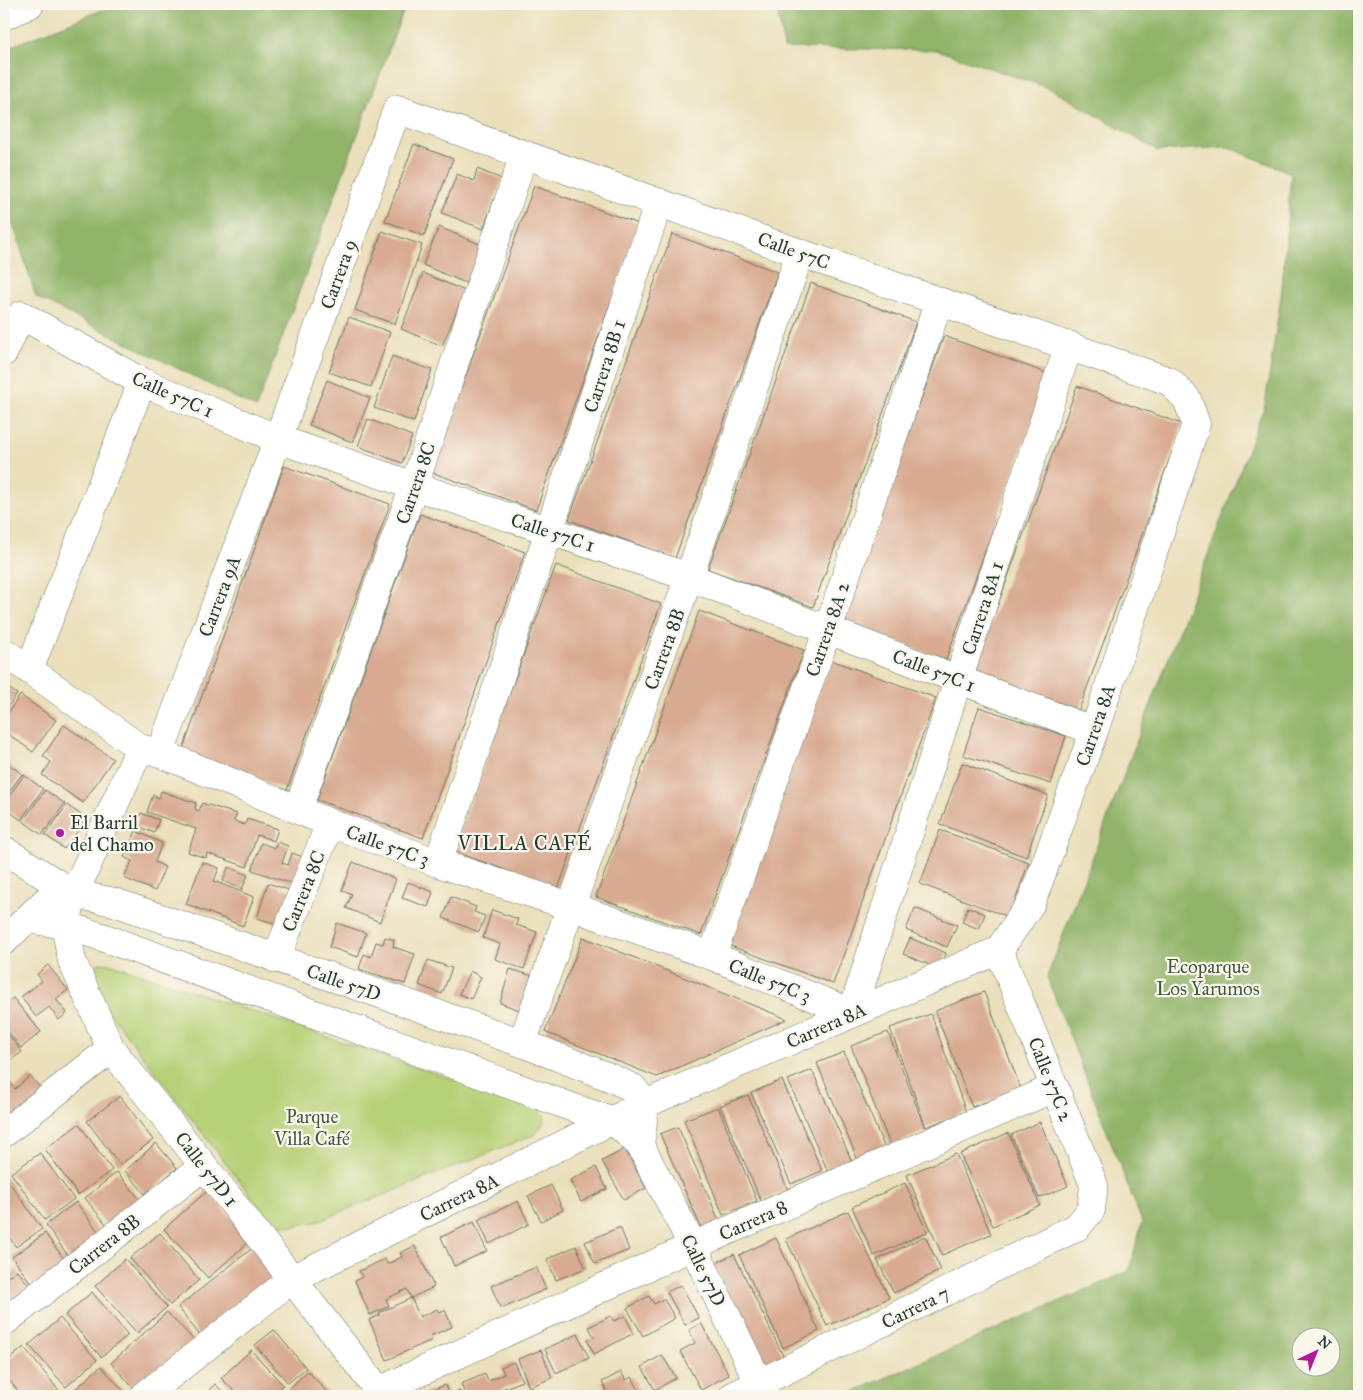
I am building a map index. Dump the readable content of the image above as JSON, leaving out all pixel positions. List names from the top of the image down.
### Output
{
  "streets": {
    "street": [
      "Calle 57C",
      "Carrera 9",
      "Carrera 8B 1",
      "Calle 57C 1",
      "Carrera 8C",
      "Carrera 9A",
      "Carrera 8A 1",
      "Carrera 8A 2",
      "Carrera 8B",
      "Carrera 8A",
      "Calle 57C 3",
      "Calle 57D",
      "Calle 57C 2",
      "Calle 57D 1",
      "Carrera 8",
      "Carrera 7"
    ]
  },
  "crossings": [
    ["Calle 57C", "Carrera 9"],
    ["Calle 57C", "Carrera 8B 1"],
    ["Calle 57C", "Carrera 8C"],
    ["Calle 57C", "Carrera 8A 1"],
    ["Calle 57C", "Carrera 8A 2"],
    ["Calle 57C", "Carrera 8B"],
    ["Calle 57C", "Carrera 8A"],
    ["Carrera 9", "Calle 57C 1"],
    ["Carrera 9", "Carrera 9A"],
    ["Carrera 8B 1", "Calle 57C 1"],
    ["Calle 57C 1", "Carrera 8C"],
    ["Calle 57C 1", "Carrera 9A"],
    ["Calle 57C 1", "Carrera 8A 1"],
    ["Calle 57C 1", "Carrera 8A 2"],
    ["Calle 57C 1", "Carrera 8B"],
    ["Calle 57C 1", "Carrera 8A"],
    ["Carrera 8C", "Calle 57C 3"],
    ["Carrera 8C", "Calle 57D"],
    ["Carrera 9A", "Calle 57C 3"],
    ["Carrera 9A", "Calle 57D"],
    ["Carrera 9A", "Calle 57D 1"],
    ["Carrera 8A 1", "Carrera 8A"],
    ["Carrera 8A 1", "Calle 57C 3"],
    ["Carrera 8A 2", "Calle 57C 3"],
    ["Carrera 8B", "Calle 57C 3"],
    ["Carrera 8B", "Calle 57D"],
    ["Carrera 8B", "Calle 57D 1"],
    ["Carrera 8A", "Calle 57C 3"],
    ["Carrera 8A", "Calle 57D"],
    ["Carrera 8A", "Calle 57C 2"],
    ["Carrera 8A", "Calle 57D 1"],
    ["Calle 57D", "Calle 57D 1"],
    ["Calle 57D", "Carrera 8"],
    ["Calle 57D", "Carrera 7"],
    ["Calle 57C 2", "Carrera 8"],
    ["Calle 57C 2", "Carrera 7"],
    ["Calle 57D 1", "Carrera 8"]
  ],
  "districts": ["VILLA CAFÉ"],
  "parks": ["Ecoparque Los Yarumos", "Parque Villa Café"],
  "places": ["El Barril del Chamo"],
  "north": "top right"
}
